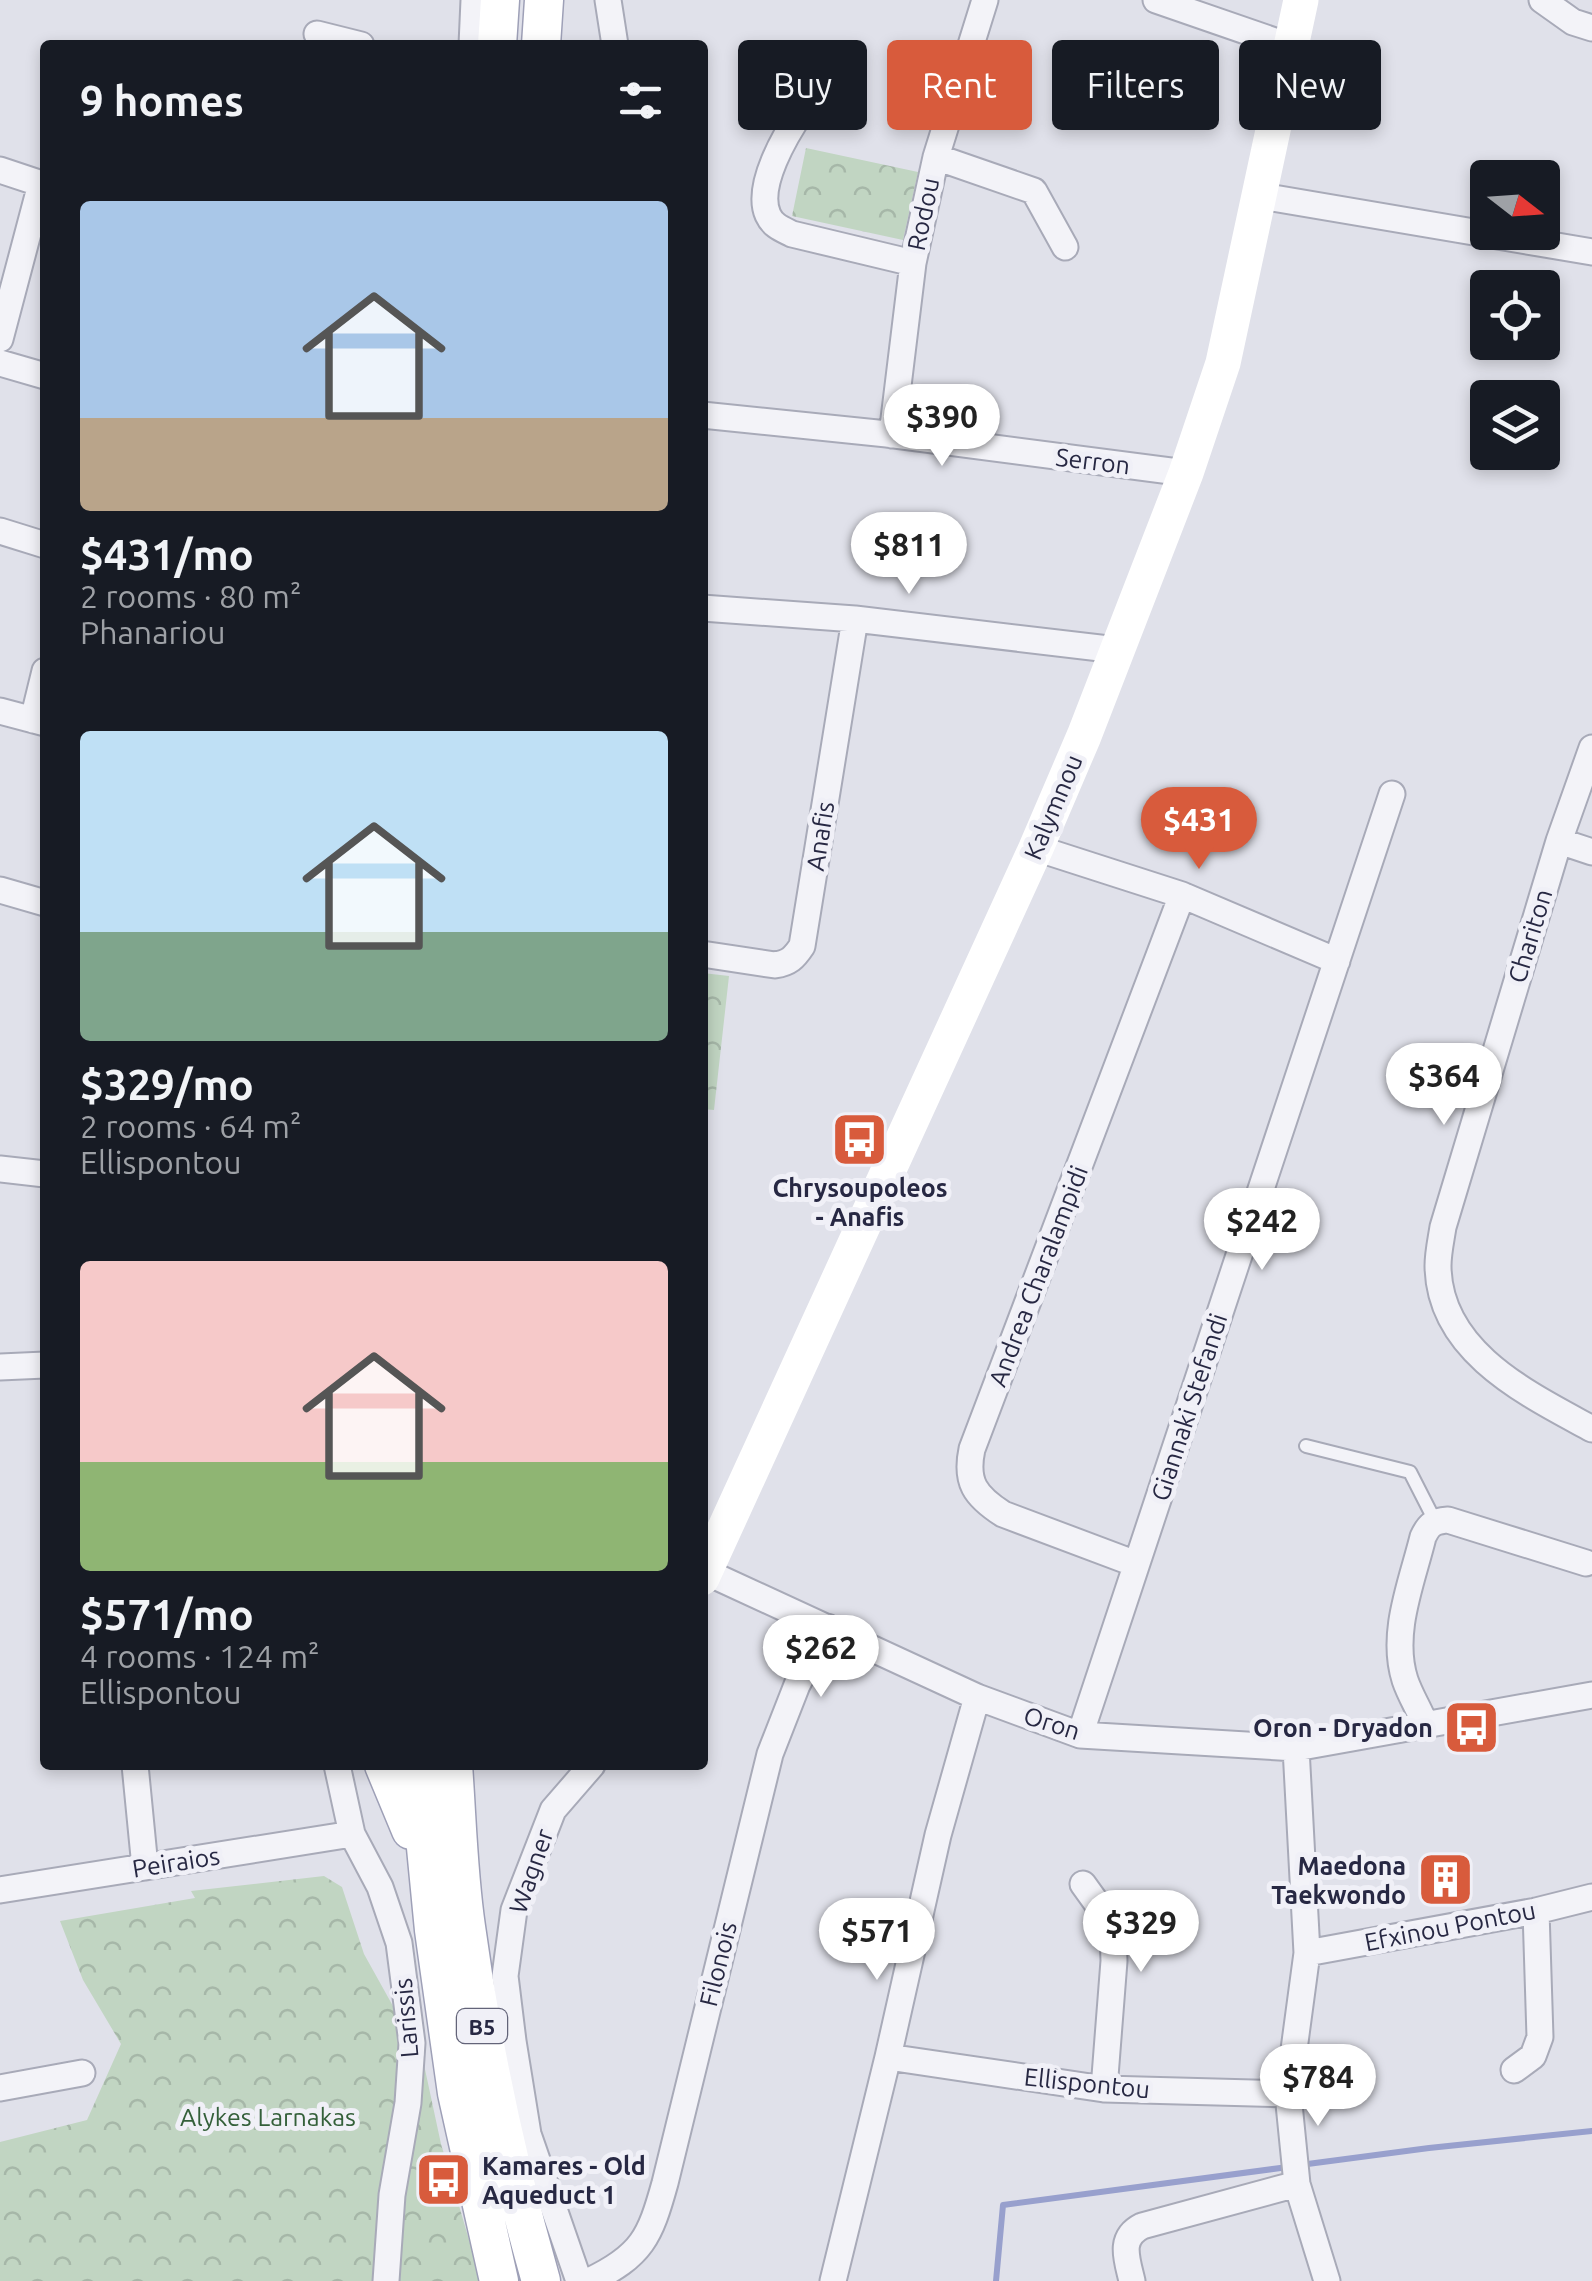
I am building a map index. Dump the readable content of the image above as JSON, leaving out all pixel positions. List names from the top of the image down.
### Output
{
  "streets": {
    "main road": ["B5"],
    "street": [
      "Rodou",
      "Serron",
      "Kalymnou",
      "Anafis",
      "Chariton",
      "Andrea Charalampidi",
      "Giannaki Stefandi",
      "Oron",
      "Peiraios",
      "Wagner",
      "Efxinou Pontou",
      "Filonois",
      "Larissis",
      "Ellispontou"
    ]
  },
  "crossings": [
    ["Rodou", "Serron"],
    ["Serron", "Kalymnou"],
    ["Andrea Charalampidi", "Giannaki Stefandi"],
    ["Giannaki Stefandi", "Oron"],
    ["Oron", "Filonois"],
    ["Peiraios", "Larissis"]
  ],
  "parks": ["Alykes Larnakas"],
  "places": {
    "bus stop": ["Chrysoupoleos - Anafis", "Oron - Dryadon", "Kamares - Old Aqueduct 1"],
    "building": ["Maedona Taekwondo"]
  },
  "north": "right",
  "page": {
    "chip": [
      "Buy",
      "Rent",
      "Filters",
      "New"
    ],
    "heading": "9 homes",
    "list": [
      {
        "name": "$431/mo",
        "note": "2 rooms · 80 m² · Phanariou"
      },
      {
        "name": "$329/mo",
        "note": "2 rooms · 64 m² · Ellispontou"
      },
      {
        "name": "$571/mo",
        "note": "4 rooms · 124 m² · Ellispontou"
      }
    ],
    "price": [
      "$390",
      "$811",
      "$431",
      "$364",
      "$242",
      "$262",
      "$329",
      "$571",
      "$784"
    ]
  }
}
